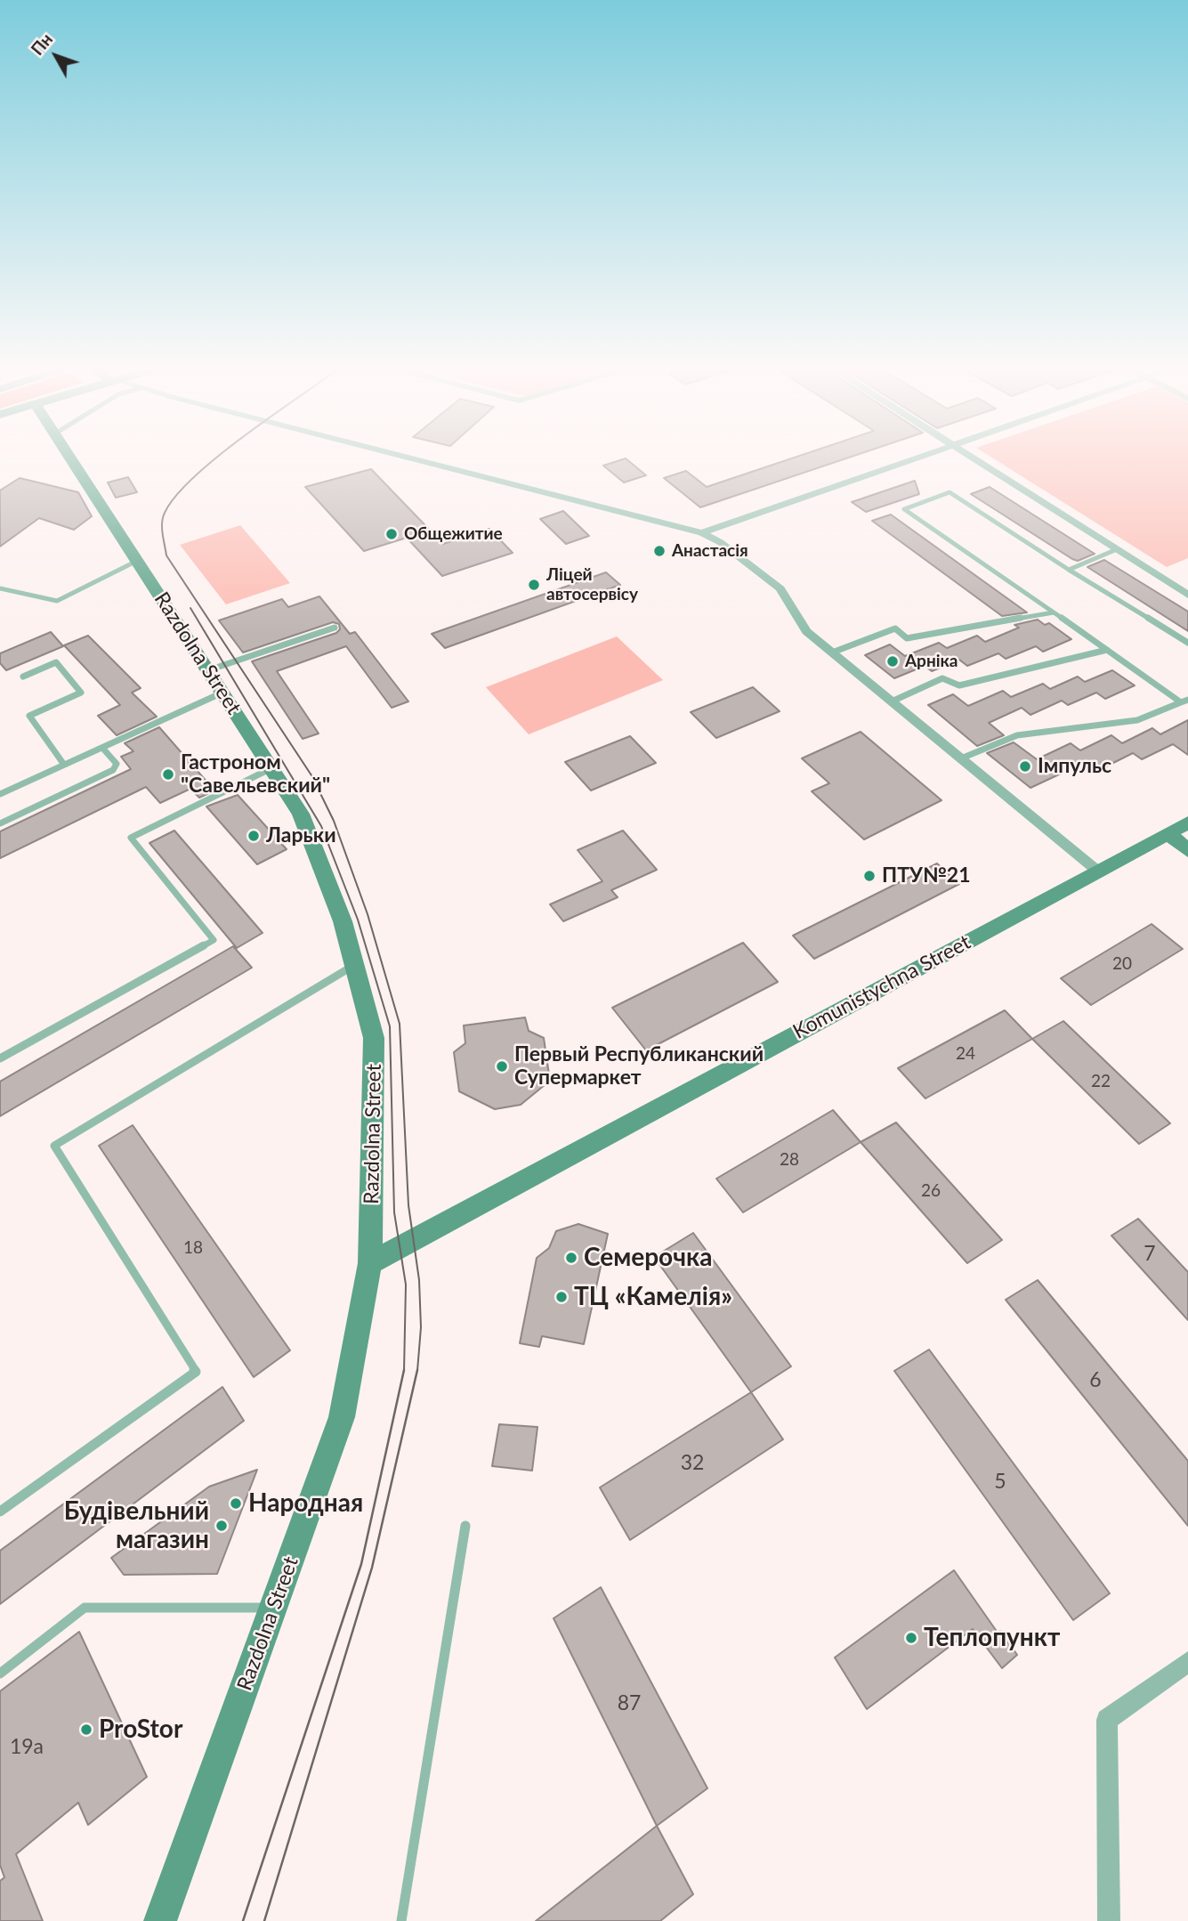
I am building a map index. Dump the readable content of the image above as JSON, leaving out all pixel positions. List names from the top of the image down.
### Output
{
  "streets": {
    "street": ["Razdolna Street", "Komunistychna Street"]
  },
  "crossings": [
    ["Razdolna Street", "Komunistychna Street"]
  ],
  "places": [
    "Общежитие",
    "Анастасія",
    "Ліцей автосервісу",
    "Арніка",
    "Імпульс",
    "Гастроном \"Савельевский\"",
    "Ларьки",
    "ПТУ№21",
    "Первый Республиканский Супермаркет",
    "Семерочка",
    "ТЦ «Камелія»",
    "Народная",
    "Будівельний магазин",
    "Теплопункт",
    "ProStor"
  ],
  "house_numbers": [
    "20",
    "24",
    "22",
    "28",
    "26",
    "18",
    "7",
    "6",
    "32",
    "5",
    "87",
    "19а"
  ],
  "north": "top left"
}
